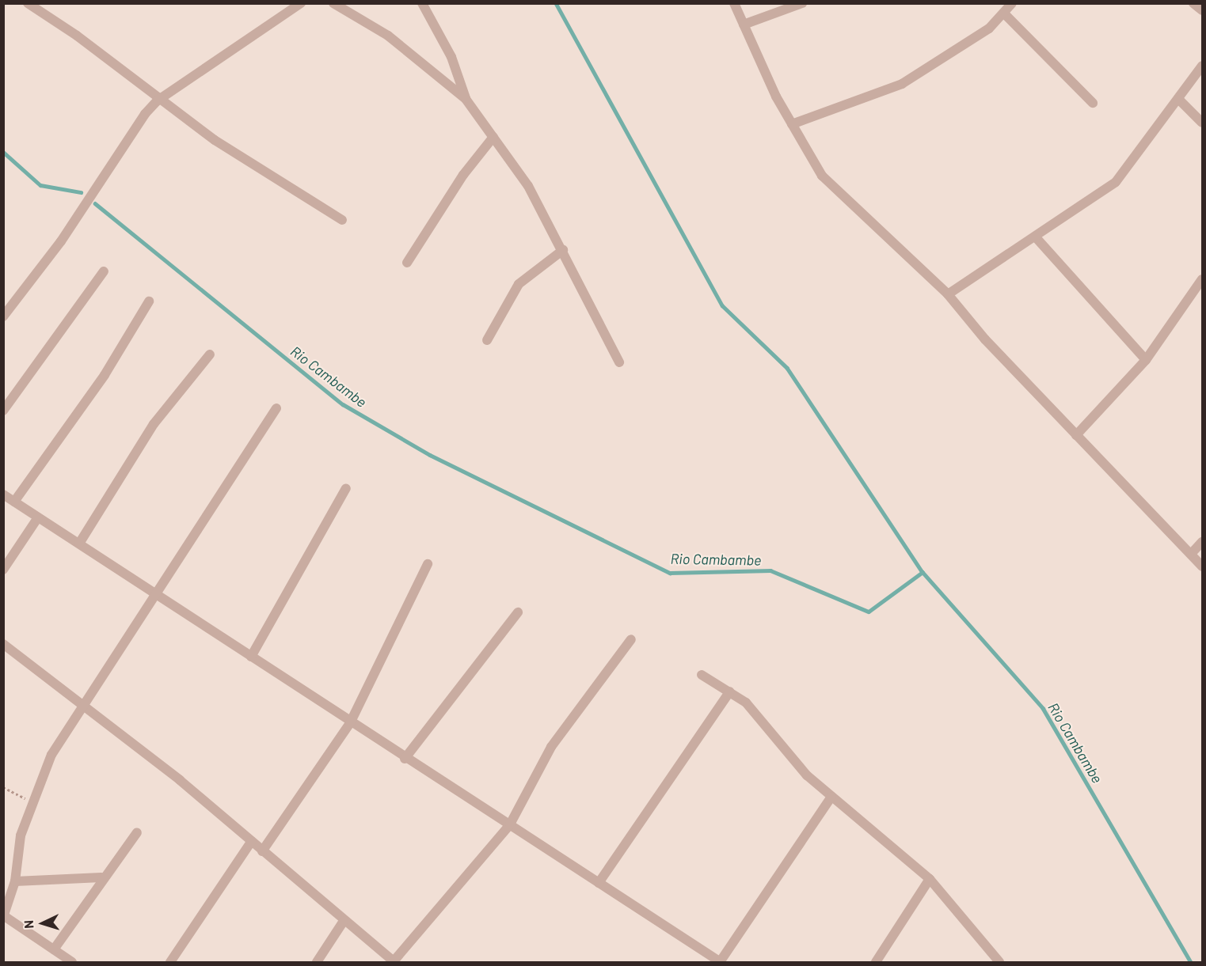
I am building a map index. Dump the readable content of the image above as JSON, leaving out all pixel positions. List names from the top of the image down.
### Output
{
  "water": ["Rio Cambambe"],
  "north": "left"
}
